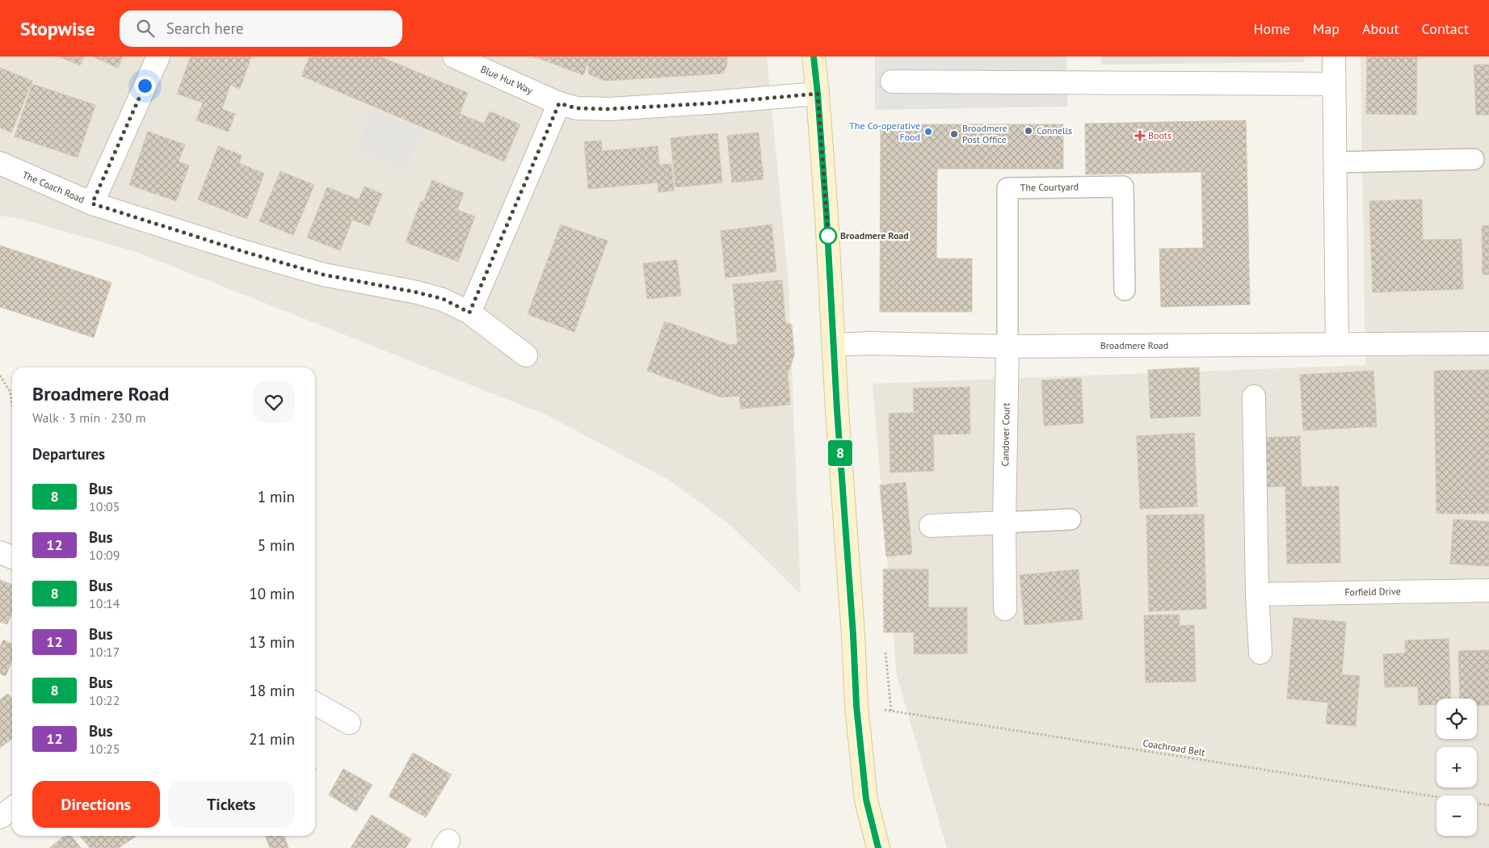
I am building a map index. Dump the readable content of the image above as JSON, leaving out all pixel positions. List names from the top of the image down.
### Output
{
  "streets": {
    "street": [
      "Blue Hut Way",
      "The Coach Road",
      "Broadmere Road",
      "Candover Court",
      "Forfield Drive"
    ],
    "lane": ["The Courtyard"],
    "path": ["Coachroad Belt"]
  },
  "crossings": [
    ["The Courtyard", "Broadmere Road"],
    ["The Courtyard", "Candover Court"],
    ["Broadmere Road", "Candover Court"]
  ],
  "places": {
    "other": [
      "Connells",
      "The Co-operative Food",
      "Broadmere Post Office",
      "Broadmere Road"
    ],
    "health": ["Boots"]
  },
  "lines": ["bus line 8"],
  "page": {
    "header": "Stopwise",
    "search": "Search here",
    "nav": [
      "Home",
      "Map",
      "About",
      "Contact"
    ],
    "on_map": "8",
    "heading": [
      ["Broadmere Road", "Walk · 3 min · 230 m"],
      "Departures"
    ],
    "list": [
      {
        "mark": "8",
        "name": "Bus",
        "note": "10:05",
        "value": "1 min"
      },
      {
        "mark": "12",
        "name": "Bus",
        "note": "10:09",
        "value": "5 min"
      },
      {
        "mark": "8",
        "name": "Bus",
        "note": "10:14",
        "value": "10 min"
      },
      {
        "mark": "12",
        "name": "Bus",
        "note": "10:17",
        "value": "13 min"
      },
      {
        "mark": "8",
        "name": "Bus",
        "note": "10:22",
        "value": "18 min"
      },
      {
        "mark": "12",
        "name": "Bus",
        "note": "10:25",
        "value": "21 min"
      }
    ],
    "map_buttons": ["+", "−"],
    "buttons": ["Directions", "Tickets"]
  }
}
